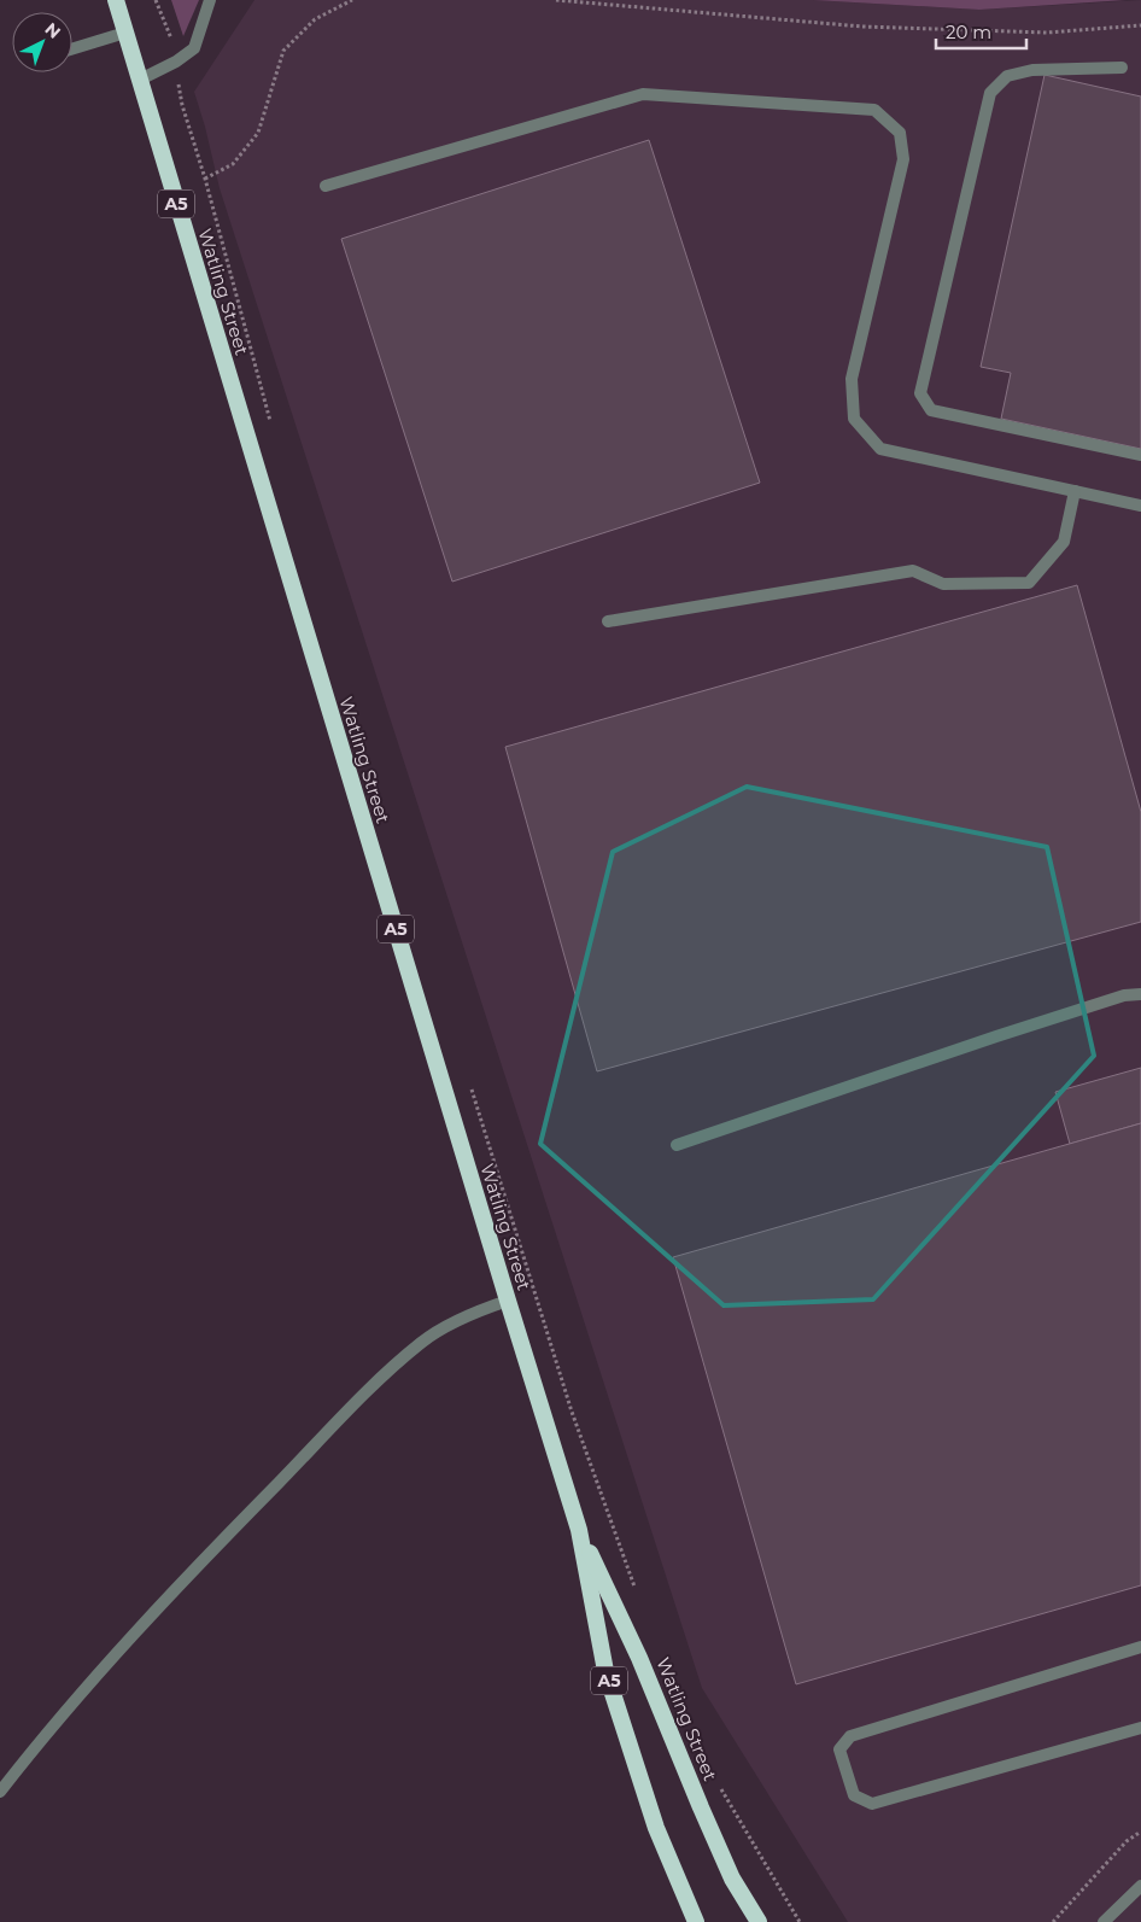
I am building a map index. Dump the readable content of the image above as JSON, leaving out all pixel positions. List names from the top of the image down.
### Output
{
  "streets": {
    "highway": ["A5", "Watling Street"]
  },
  "scale_bar": "20 m",
  "north": "top right"
}
